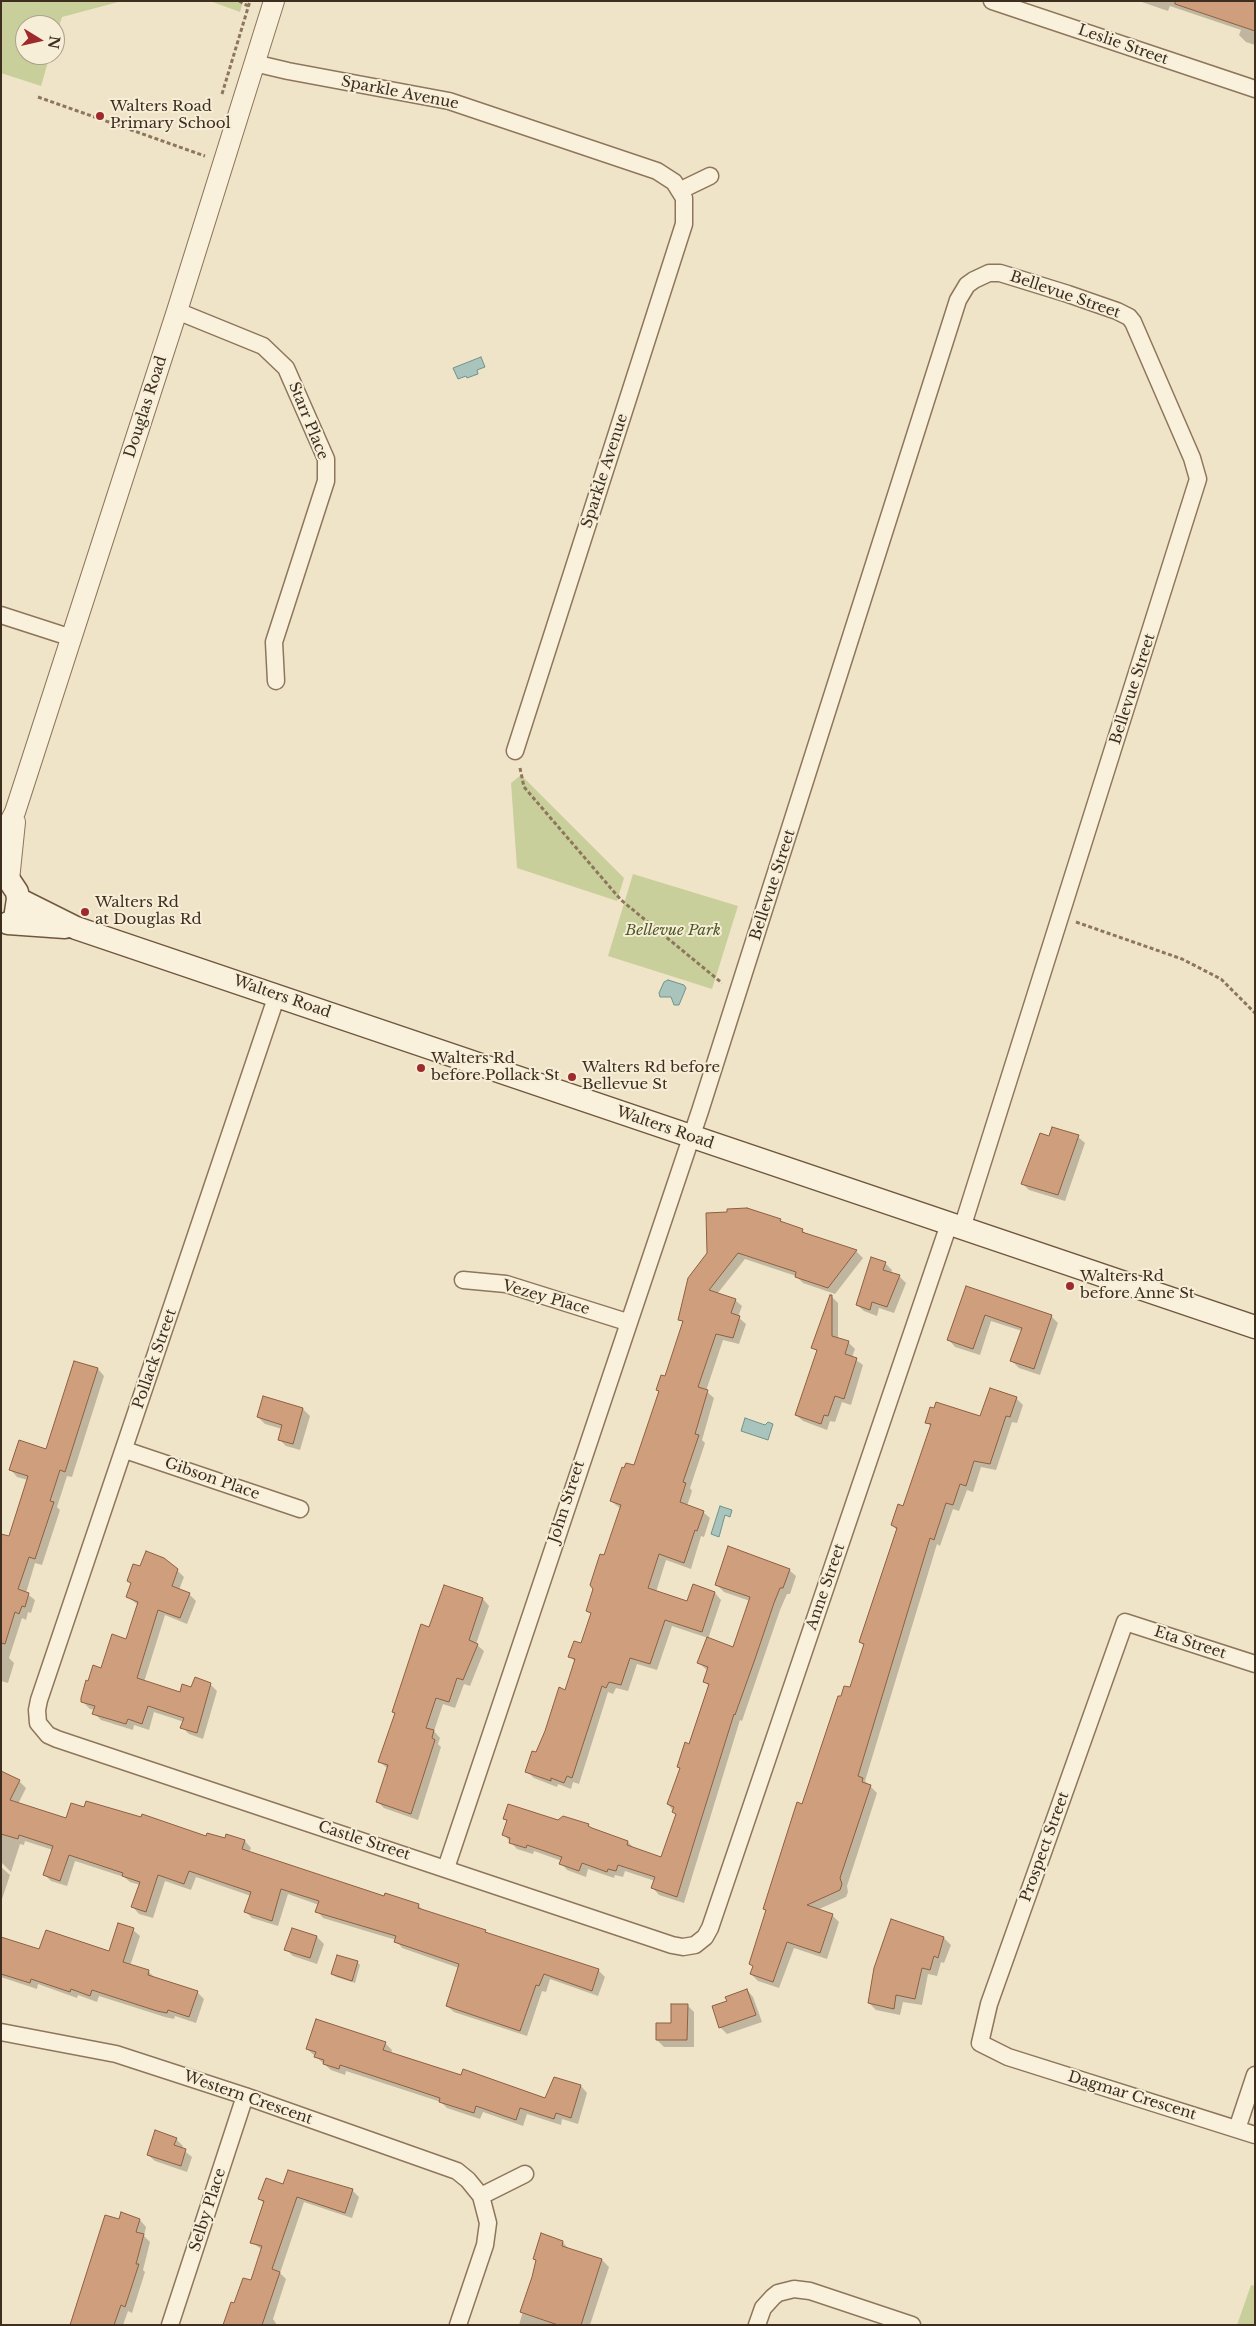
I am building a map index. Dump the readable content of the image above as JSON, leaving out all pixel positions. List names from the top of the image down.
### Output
{
  "streets": {
    "main road": ["Walters Road"],
    "street": [
      "Leslie Street",
      "Sparkle Avenue",
      "Bellevue Street",
      "Douglas Road",
      "Starr Place",
      "Vezey Place",
      "Pollack Street",
      "Gibson Place",
      "John Street",
      "Anne Street",
      "Eta Street",
      "Castle Street",
      "Prospect Street",
      "Dagmar Crescent",
      "Western Crescent",
      "Selby Place"
    ]
  },
  "crossings": [
    ["Sparkle Avenue", "Douglas Road"],
    ["Bellevue Street", "Walters Road"],
    ["Bellevue Street", "John Street"],
    ["Bellevue Street", "Anne Street"],
    ["Douglas Road", "Starr Place"],
    ["Douglas Road", "Walters Road"],
    ["Walters Road", "Pollack Street"],
    ["Walters Road", "John Street"],
    ["Walters Road", "Anne Street"],
    ["Vezey Place", "John Street"],
    ["Pollack Street", "Gibson Place"],
    ["Pollack Street", "Castle Street"],
    ["John Street", "Castle Street"],
    ["Anne Street", "Castle Street"],
    ["Eta Street", "Prospect Street"],
    ["Prospect Street", "Dagmar Crescent"],
    ["Western Crescent", "Selby Place"]
  ],
  "parks": ["Bellevue Park"],
  "places": [
    "Walters Road Primary School",
    "Walters Rd at Douglas Rd",
    "Walters Rd before Pollack St",
    "Walters Rd before Bellevue St",
    "Walters Rd before Anne St"
  ],
  "north": "right"
}
